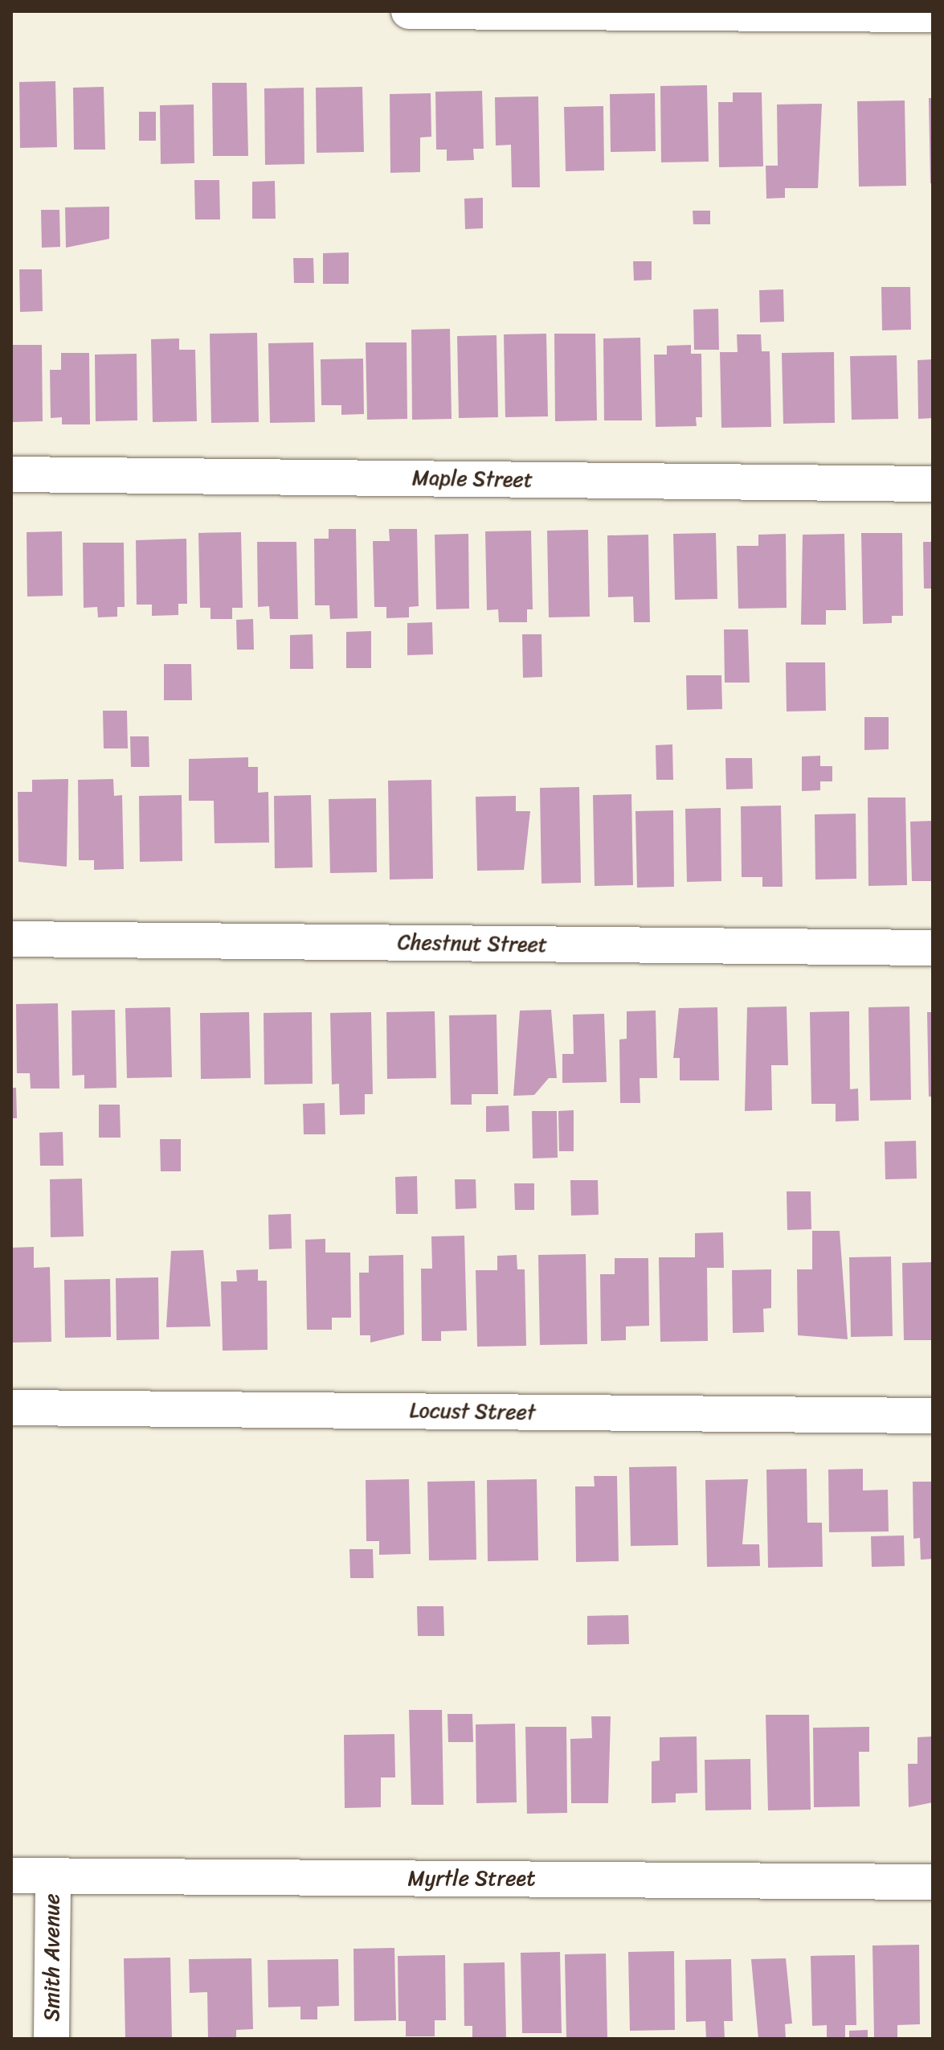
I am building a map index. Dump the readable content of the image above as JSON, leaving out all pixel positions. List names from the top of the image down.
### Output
{
  "streets": {
    "street": [
      "Maple Street",
      "Chestnut Street",
      "Locust Street",
      "Myrtle Street",
      "Smith Avenue"
    ]
  },
  "crossings": [
    ["Myrtle Street", "Smith Avenue"]
  ]
}
